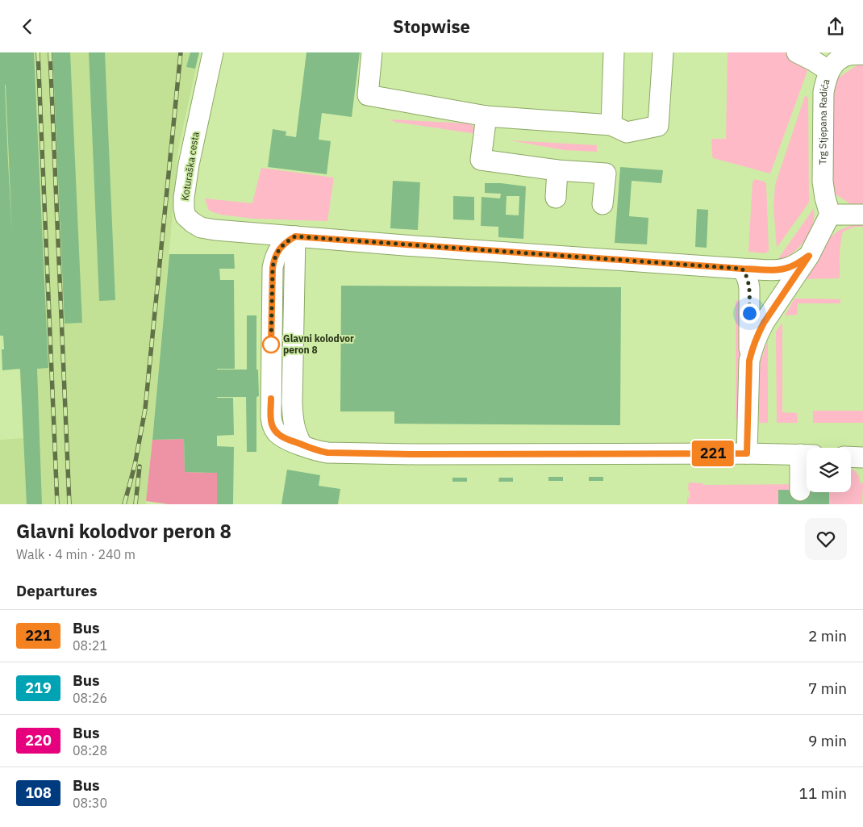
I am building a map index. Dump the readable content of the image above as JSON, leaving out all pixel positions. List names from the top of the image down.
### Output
{
  "streets": {
    "street": ["Trg Stjepana Radića", "Koturaška cesta"]
  },
  "places": ["Glavni kolodvor peron 8"],
  "lines": ["bus line 221"],
  "page": {
    "header": "Stopwise",
    "on_map": "221",
    "heading": [
      ["Glavni kolodvor peron 8", "Walk · 4 min · 240 m"],
      "Departures"
    ],
    "list": [
      {
        "mark": "221",
        "name": "Bus",
        "note": "08:21",
        "value": "2 min"
      },
      {
        "mark": "219",
        "name": "Bus",
        "note": "08:26",
        "value": "7 min"
      },
      {
        "mark": "220",
        "name": "Bus",
        "note": "08:28",
        "value": "9 min"
      },
      {
        "mark": "108",
        "name": "Bus",
        "note": "08:30",
        "value": "11 min"
      }
    ]
  }
}
